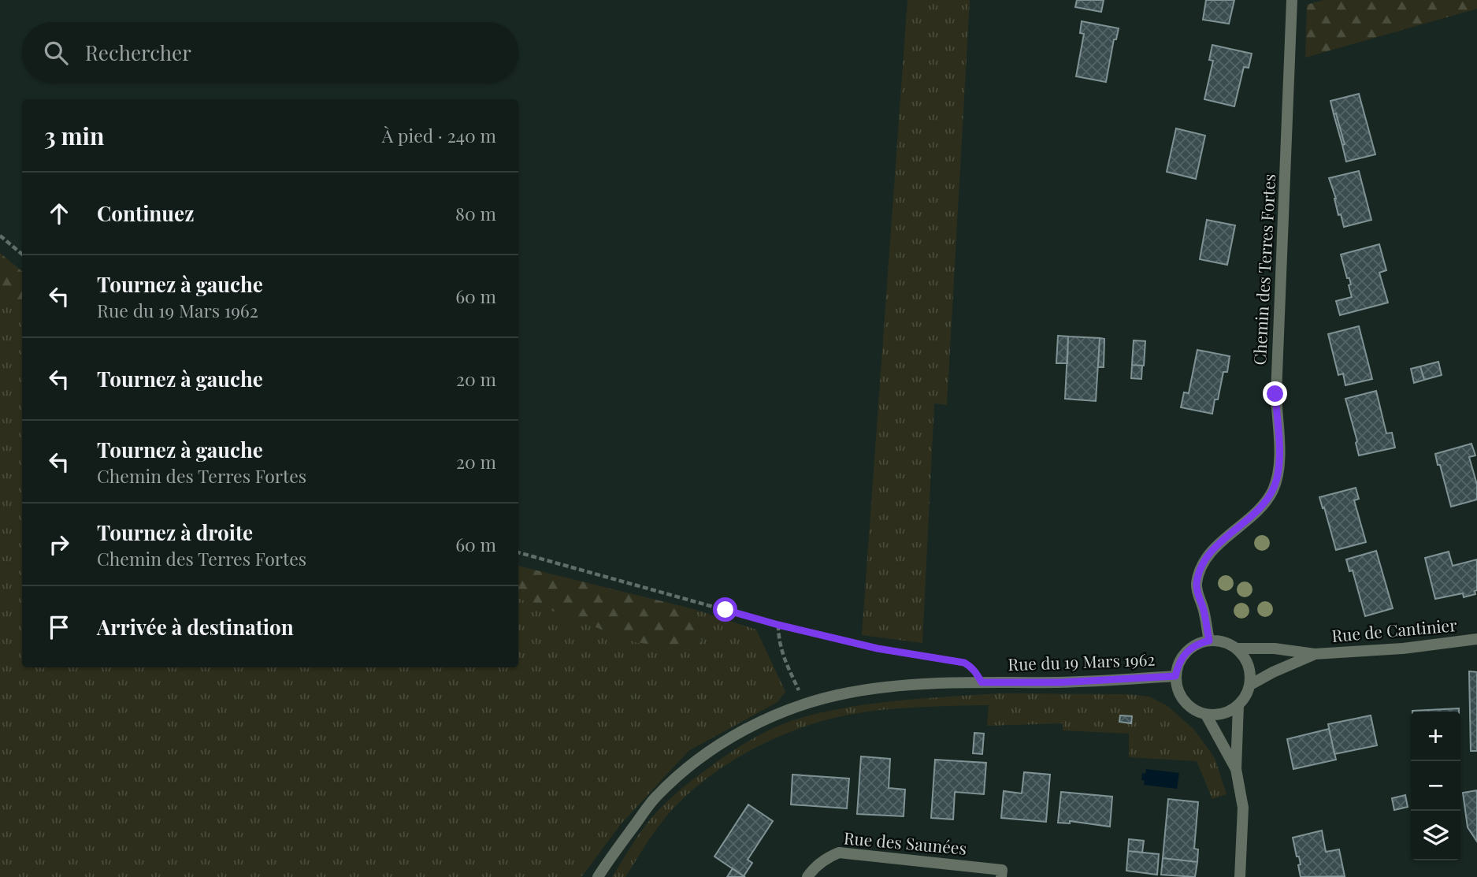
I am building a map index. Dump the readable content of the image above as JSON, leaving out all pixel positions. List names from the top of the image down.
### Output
{
  "streets": {
    "street": [
      "Chemin des Terres Fortes",
      "Rue de Cantinier",
      "Rue du 19 Mars 1962",
      "Rue des Saunées"
    ]
  },
  "crossings": [
    ["Chemin des Terres Fortes", "Rue de Cantinier"],
    ["Chemin des Terres Fortes", "Rue du 19 Mars 1962"],
    ["Rue de Cantinier", "Rue du 19 Mars 1962"]
  ],
  "page": {
    "search": "Rechercher",
    "heading": ["3 min", "À pied · 240 m"],
    "list": [
      ["Continuez", "80 m"],
      ["Tournez à gauche", "Rue du 19 Mars 1962", "60 m"],
      ["Tournez à gauche", "20 m"],
      ["Tournez à gauche", "Chemin des Terres Fortes", "20 m"],
      ["Tournez à droite", "Chemin des Terres Fortes", "60 m"],
      "Arrivée à destination"
    ],
    "map_buttons": ["+", "−"]
  }
}
